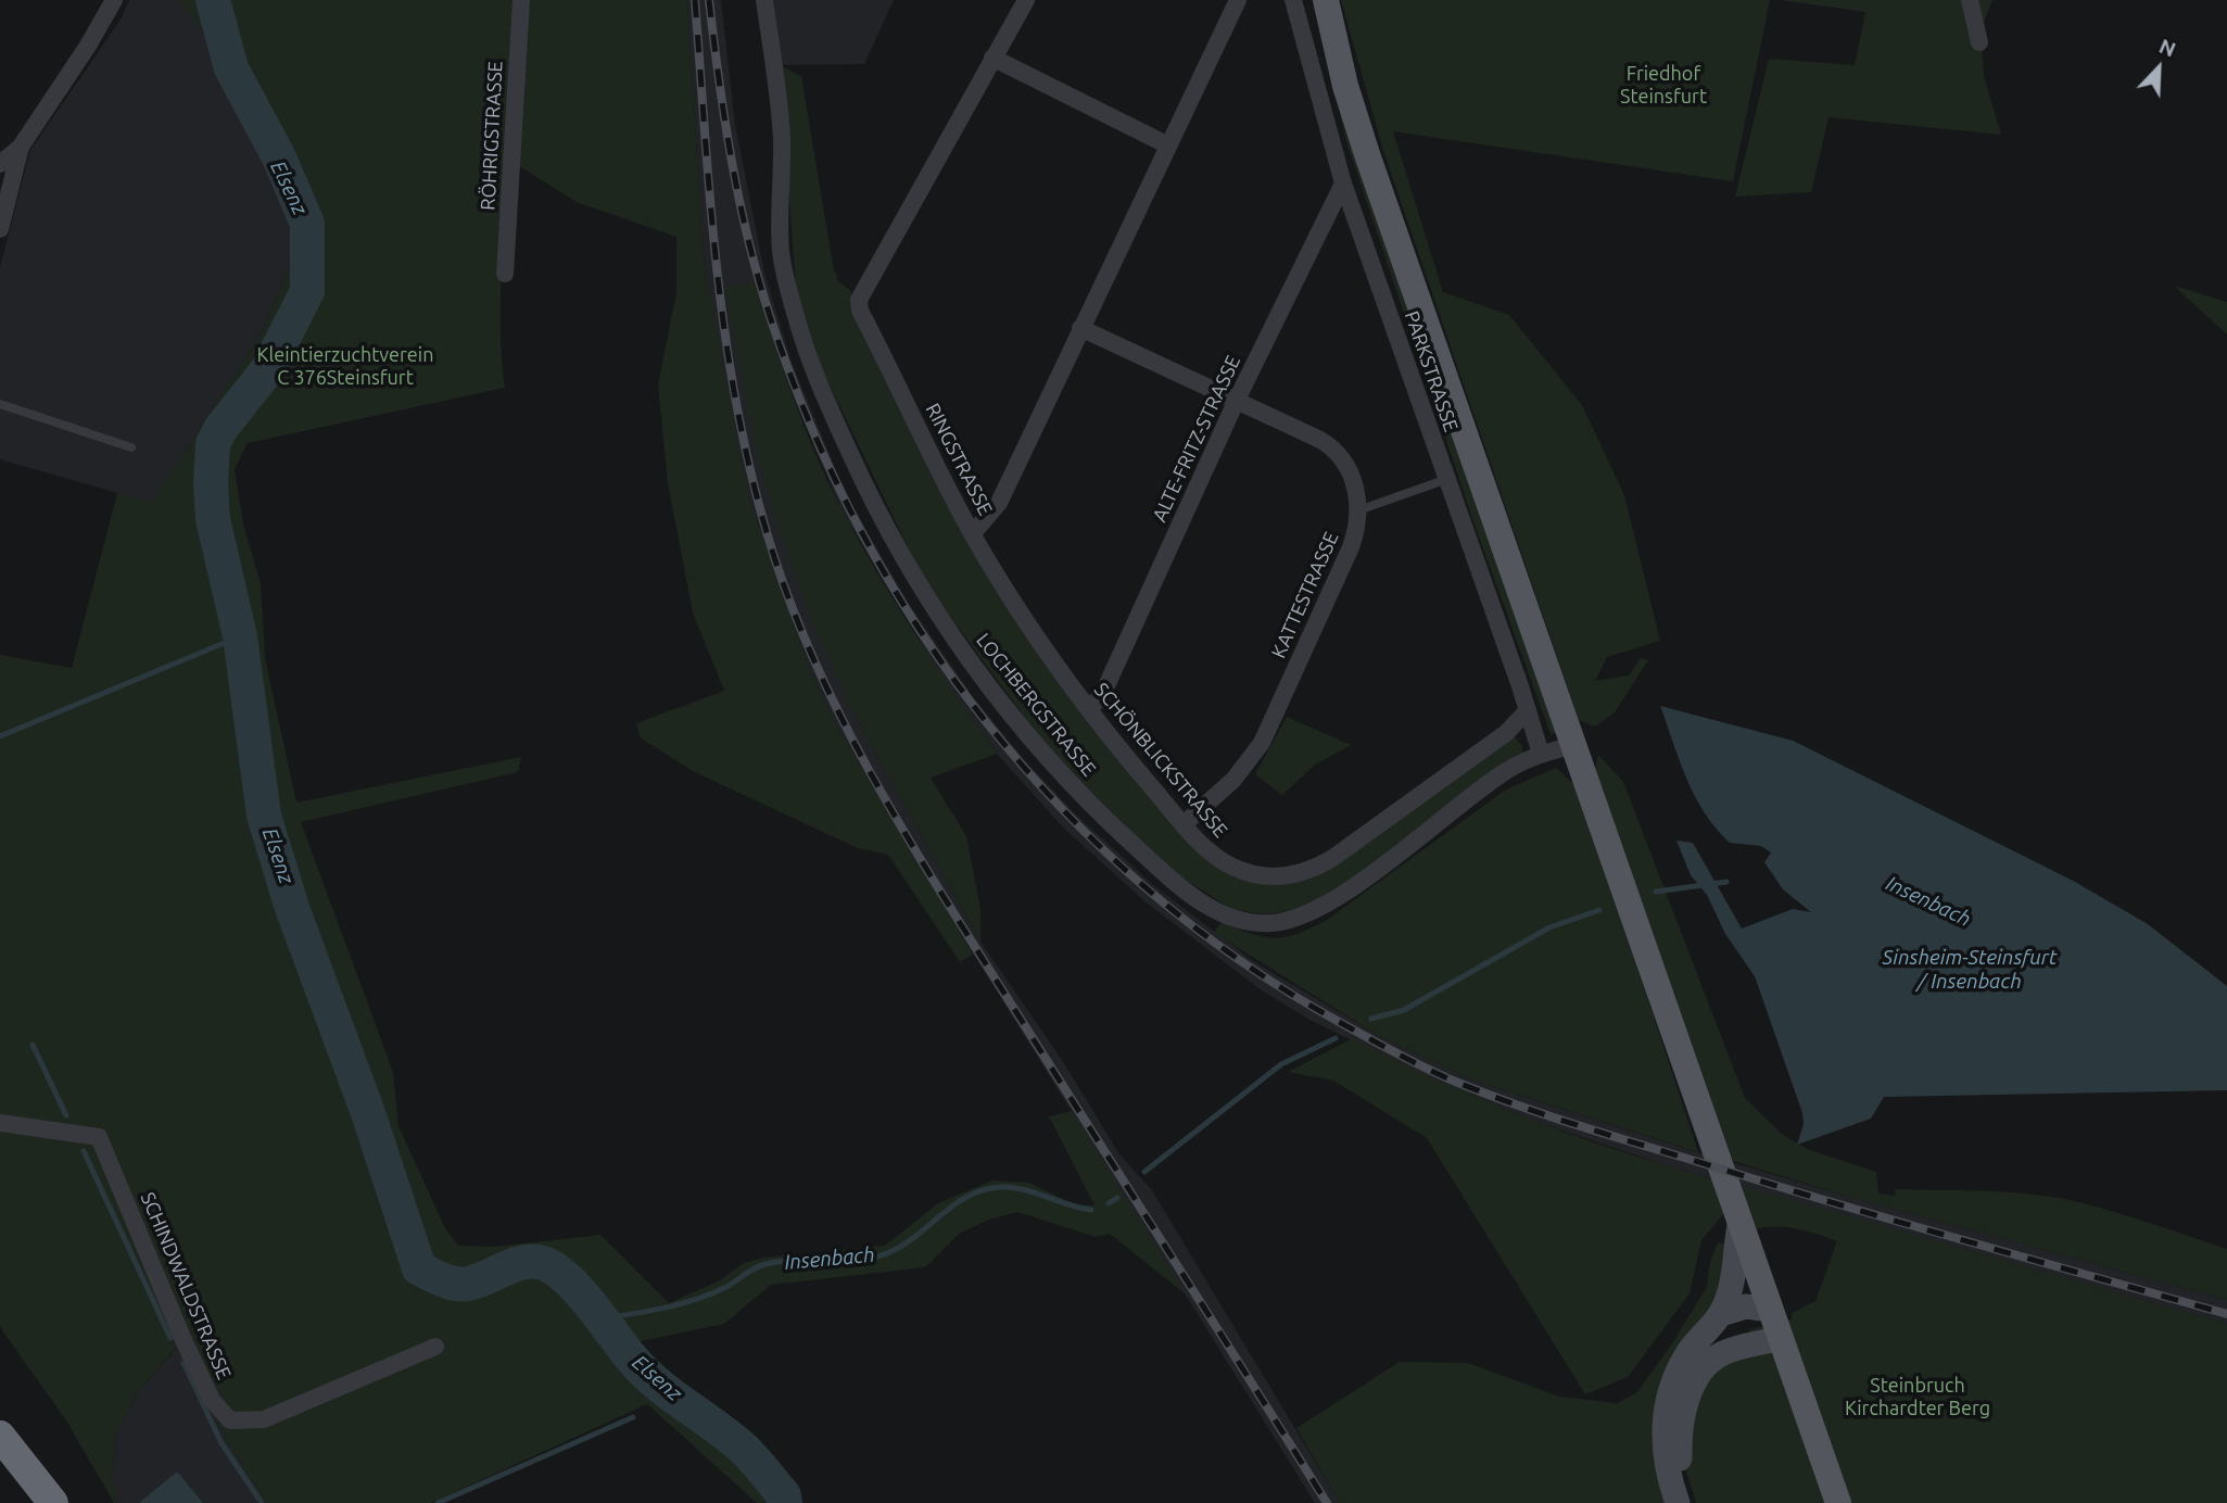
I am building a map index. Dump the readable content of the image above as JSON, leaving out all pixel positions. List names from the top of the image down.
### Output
{
  "streets": {
    "street": [
      "RÖHRIGSTRASSE",
      "PARKSTRASSE",
      "ALTE-FRITZ-STRASSE",
      "RINGSTRASSE",
      "KATTESTRASSE",
      "LOCHBERGSTRASSE",
      "SCHÖNBLICKSTRASSE",
      "SCHINDWALDSTRASSE"
    ]
  },
  "crossings": [
    ["PARKSTRASSE", "ALTE-FRITZ-STRASSE"],
    ["PARKSTRASSE", "LOCHBERGSTRASSE"],
    ["PARKSTRASSE", "SCHÖNBLICKSTRASSE"],
    ["ALTE-FRITZ-STRASSE", "KATTESTRASSE"],
    ["ALTE-FRITZ-STRASSE", "SCHÖNBLICKSTRASSE"],
    ["RINGSTRASSE", "KATTESTRASSE"],
    ["RINGSTRASSE", "SCHÖNBLICKSTRASSE"],
    ["KATTESTRASSE", "SCHÖNBLICKSTRASSE"]
  ],
  "water": ["Elsenz", "Insenbach", "Sinsheim-Steinsfurt / Insenbach"],
  "parks": ["Friedhof Steinsfurt", "Kleintierzuchtverein C 376Steinsfurt", "Steinbruch Kirchardter Berg"],
  "north": "top right"
}
